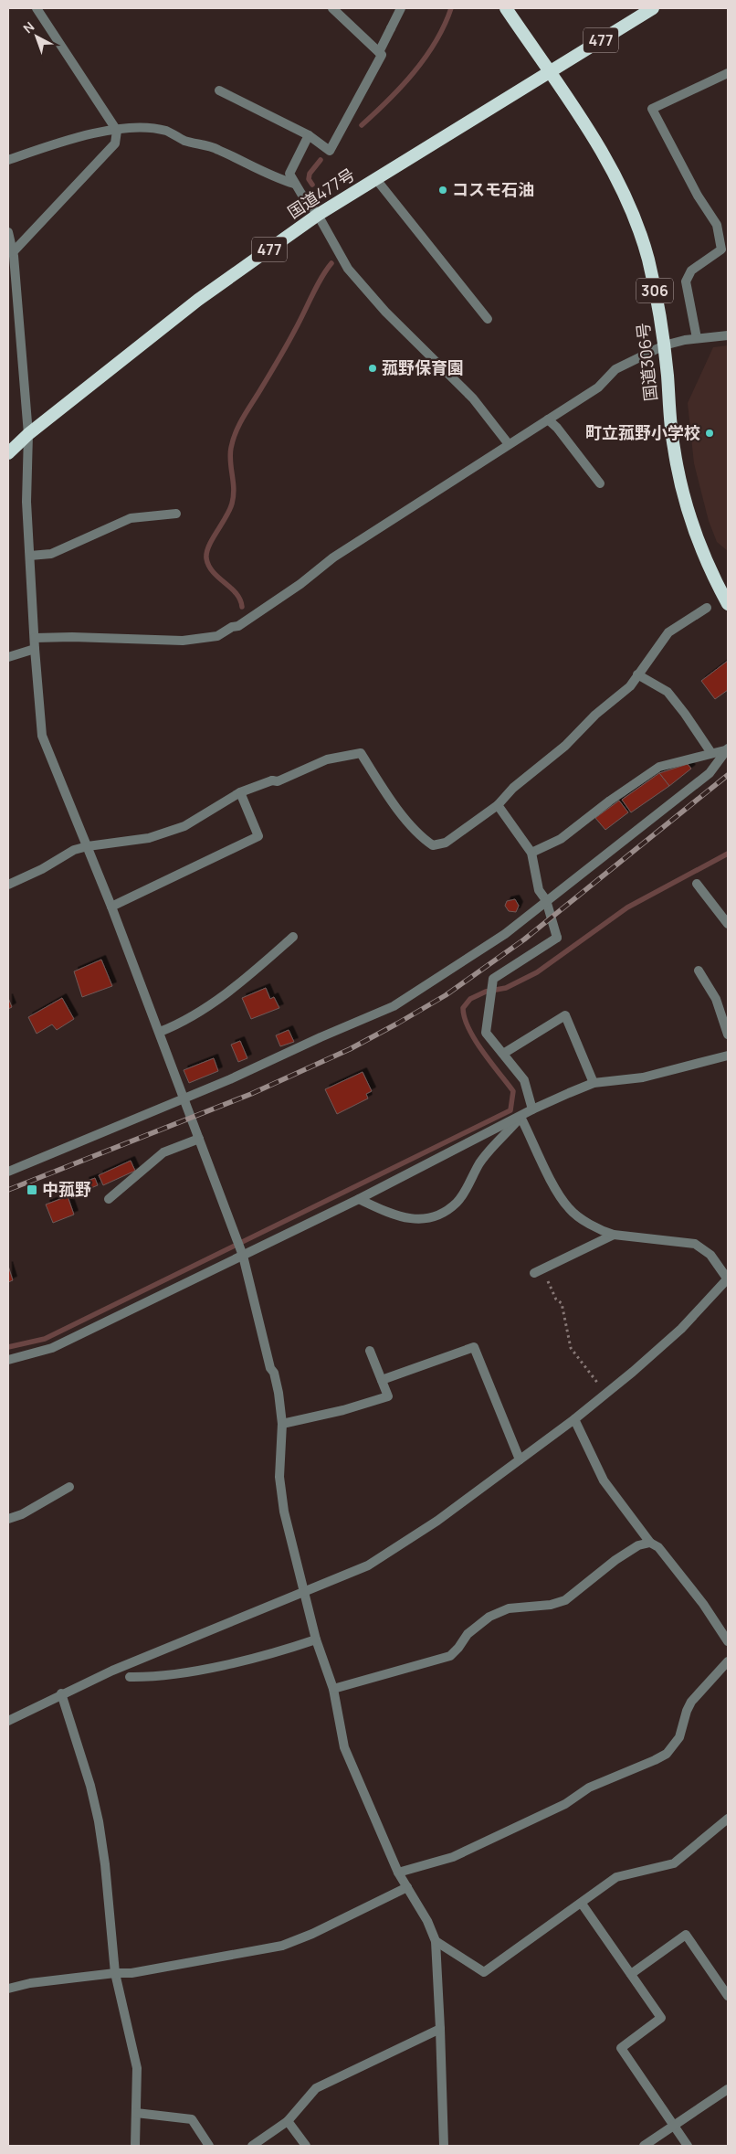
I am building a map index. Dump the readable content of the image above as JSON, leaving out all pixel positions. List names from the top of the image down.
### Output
{
  "streets": {
    "highway": [
      "477",
      "国道477号",
      "306",
      "国道306号"
    ]
  },
  "crossings": [
    ["国道477号", "国道306号"]
  ],
  "places": {
    "other": ["コスモ石油", "菰野保育園", "町立菰野小学校"],
    "transit": ["中菰野"]
  },
  "north": "top left"
}
